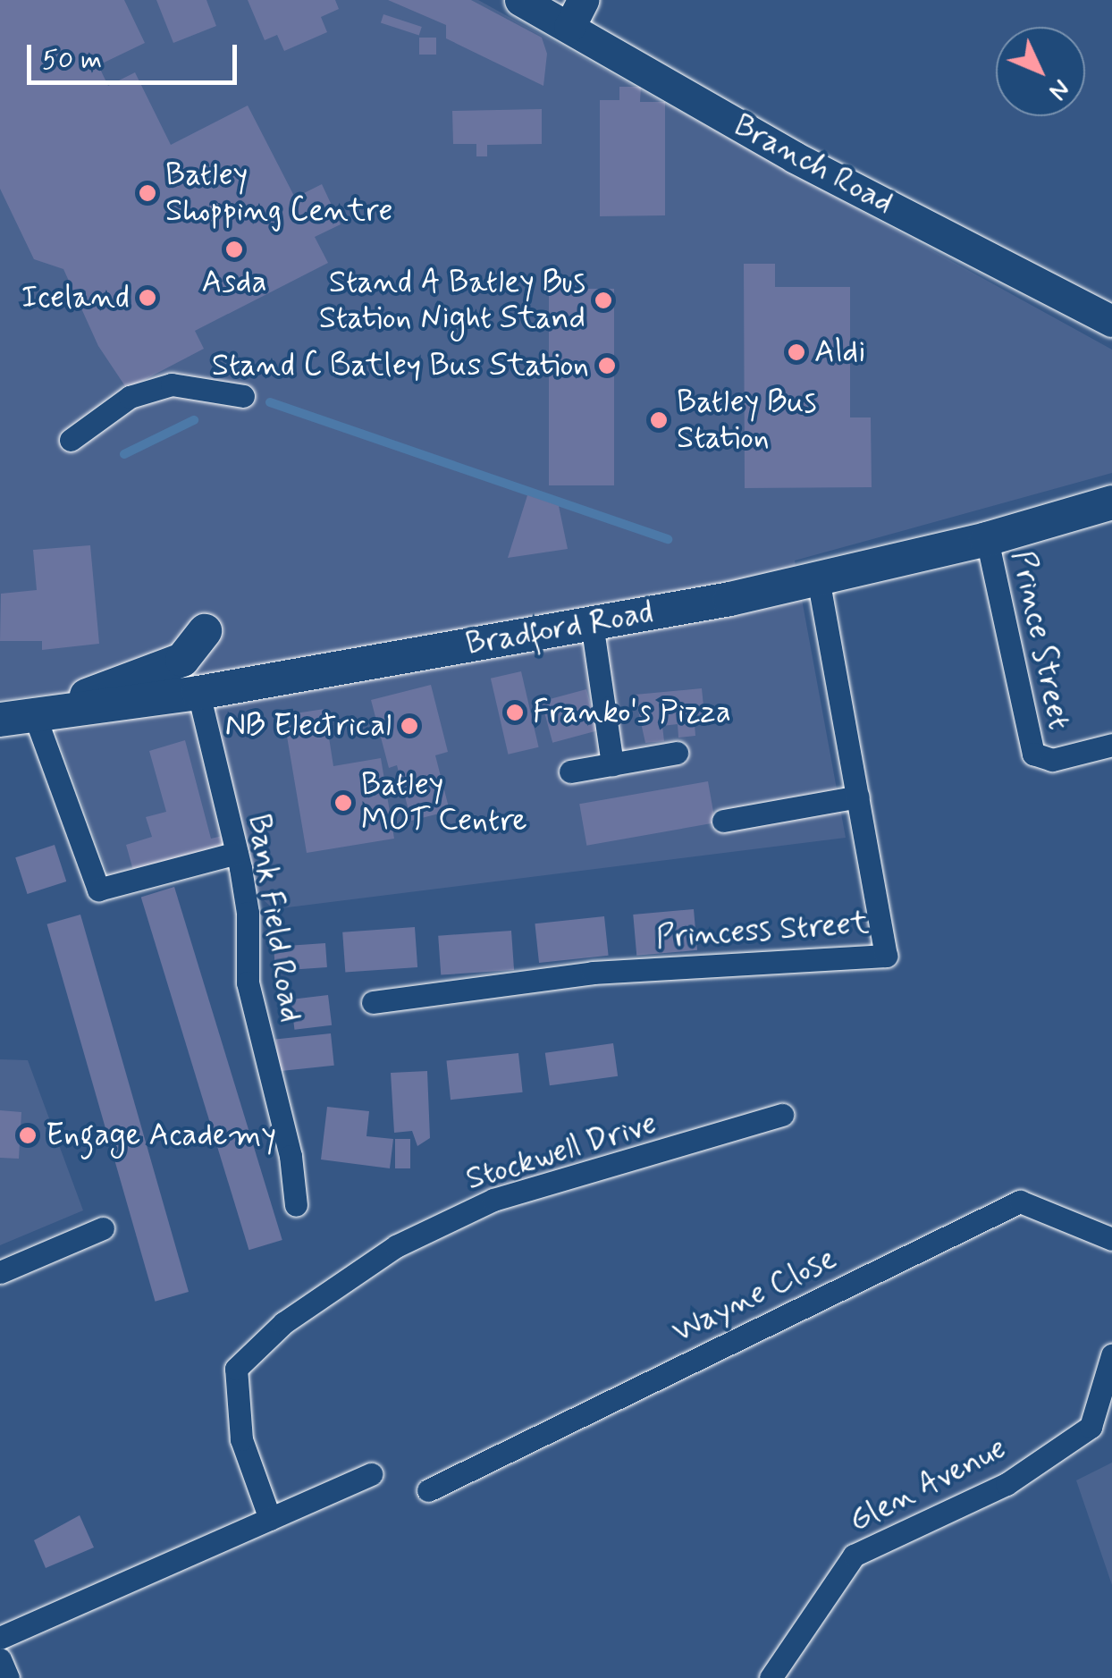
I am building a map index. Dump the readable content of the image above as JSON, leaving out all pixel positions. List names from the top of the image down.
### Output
{
  "streets": {
    "main road": ["Bradford Road"],
    "street": [
      "Branch Road",
      "Prince Street",
      "Bank Field Road",
      "Princess Street",
      "Stockwell Drive",
      "Wayne Close",
      "Glen Avenue"
    ]
  },
  "crossings": [
    ["Bradford Road", "Prince Street"],
    ["Bradford Road", "Bank Field Road"],
    ["Bradford Road", "Princess Street"]
  ],
  "places": [
    "Batley Shopping Centre",
    "Asda",
    "Iceland",
    "Stand A Batley Bus Station Night Stand",
    "Aldi",
    "Stand C Batley Bus Station",
    "Batley Bus Station",
    "Franko's Pizza",
    "NB Electrical",
    "Batley MOT Centre",
    "Engage Academy"
  ],
  "scale_bar": "50 m",
  "north": "bottom right"
}
